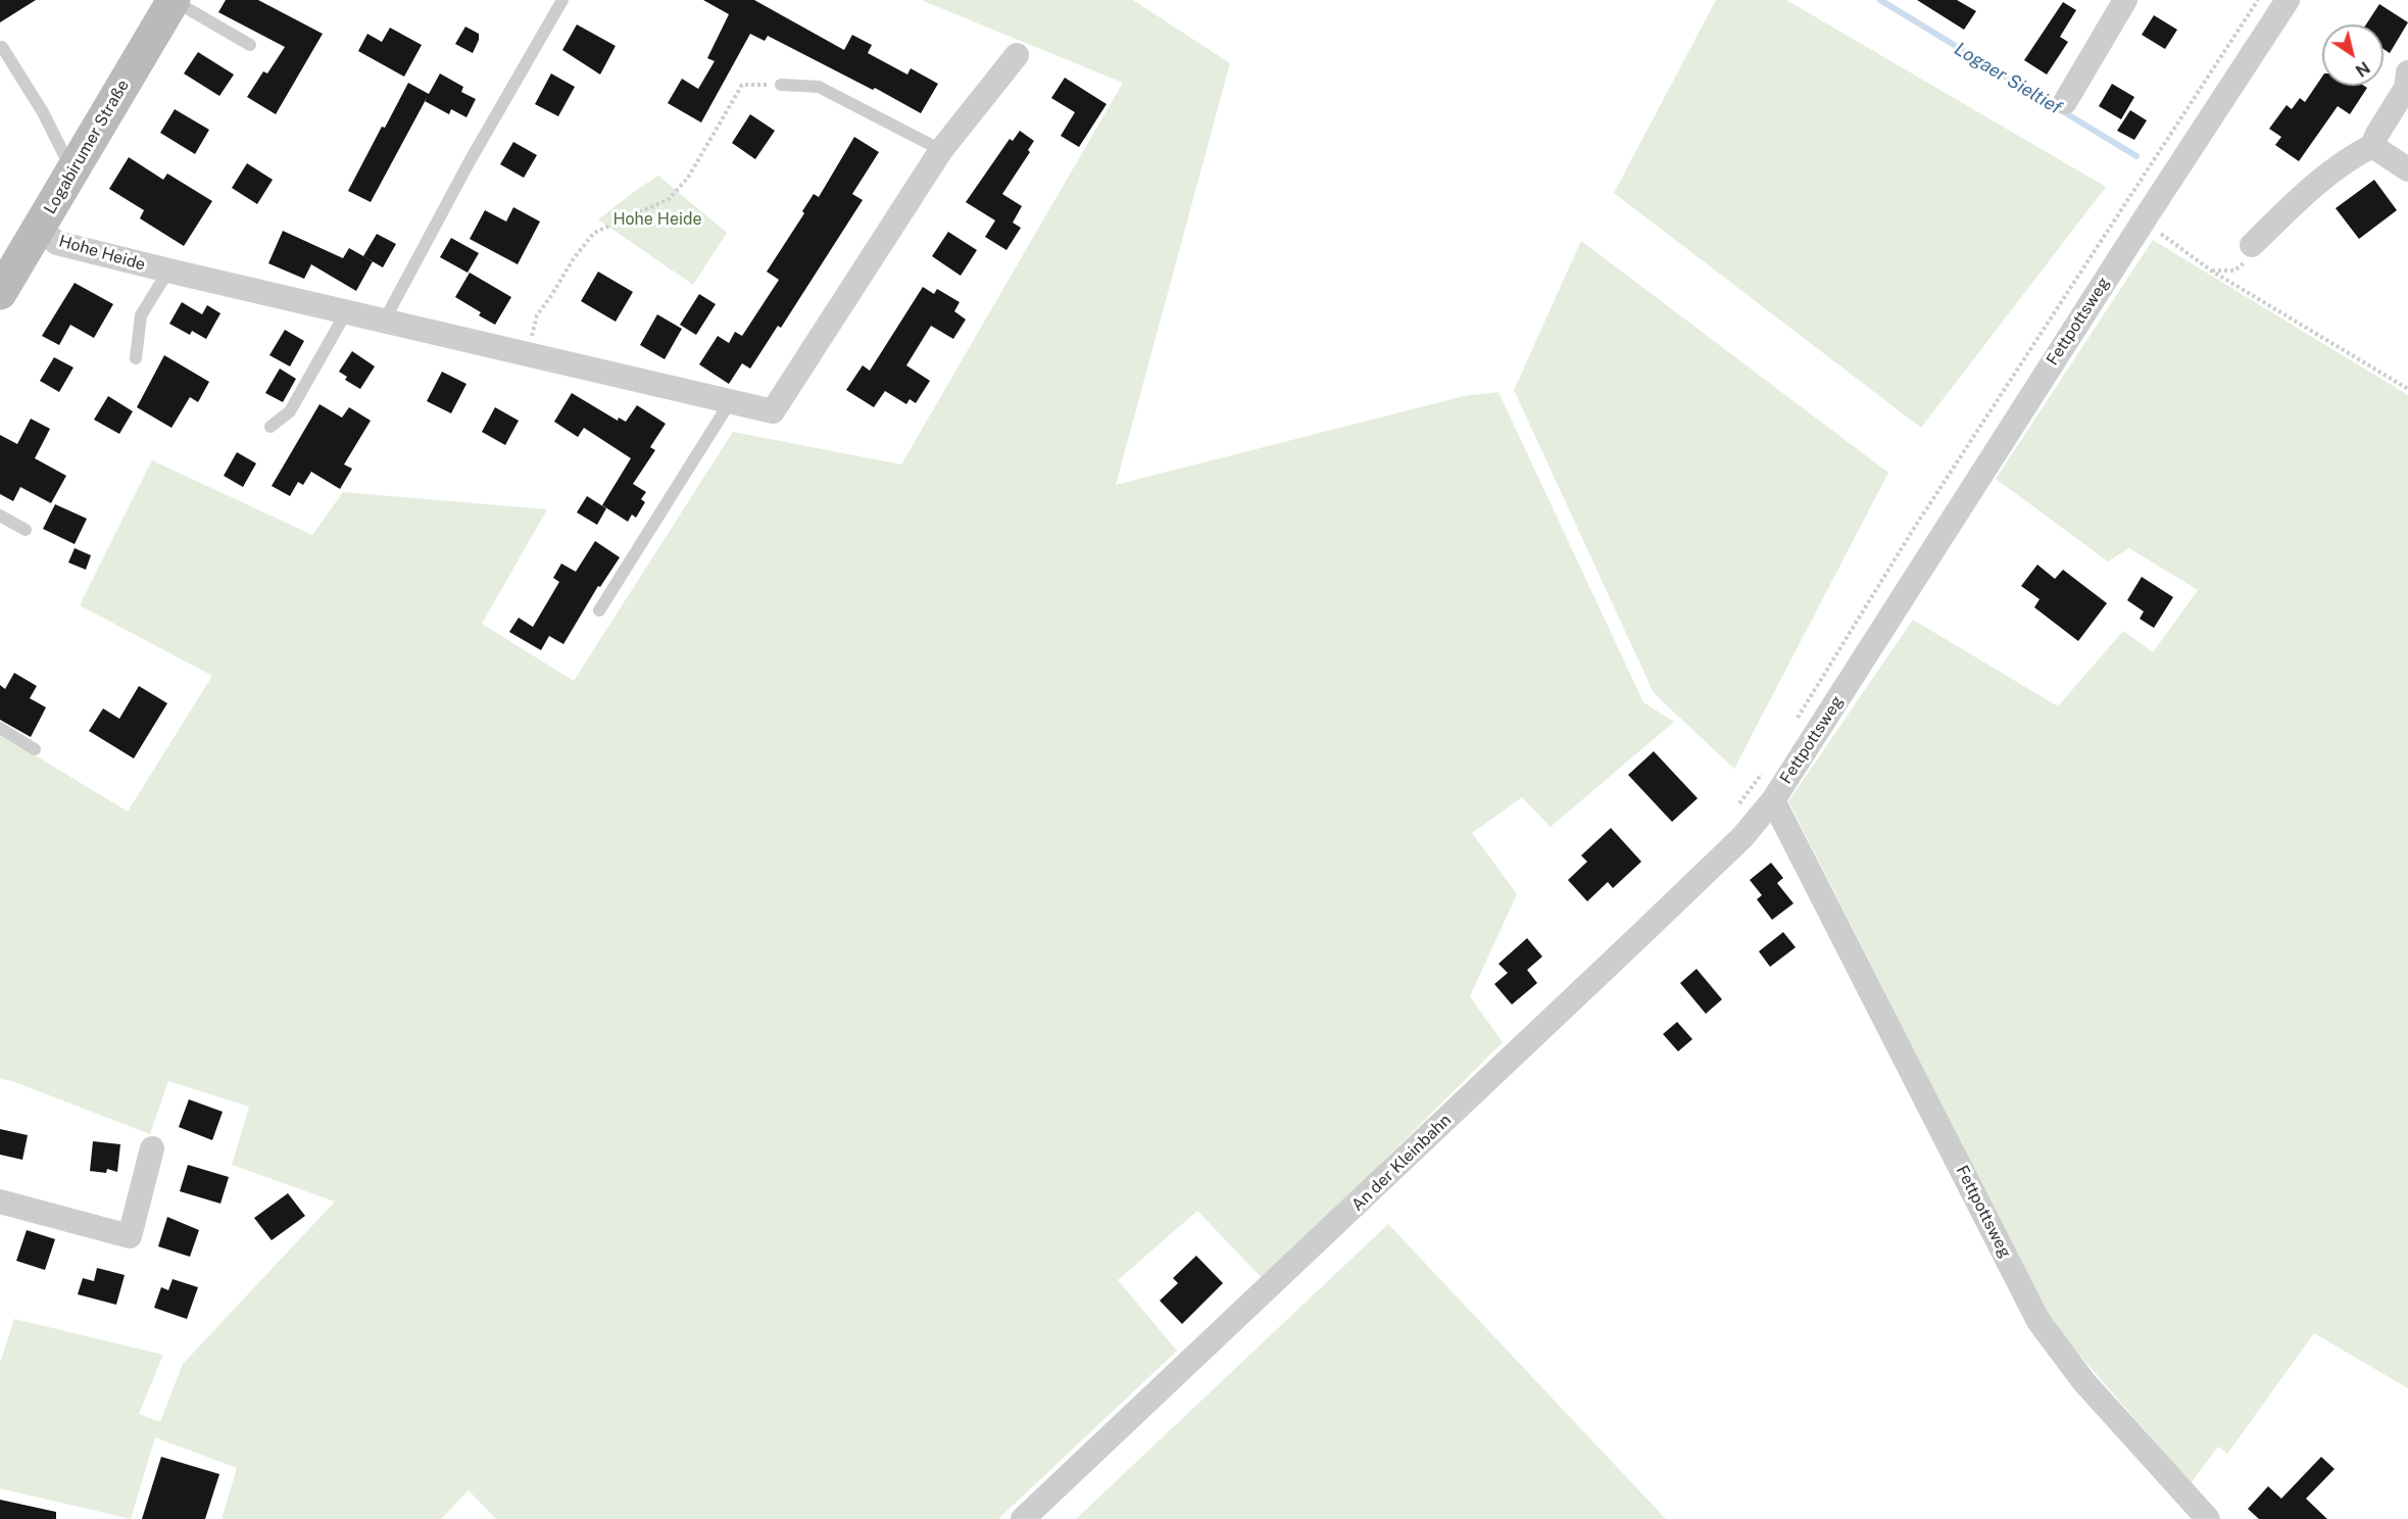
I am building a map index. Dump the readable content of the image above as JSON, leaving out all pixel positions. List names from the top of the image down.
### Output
{
  "streets": {
    "street": [
      "Logabirumer Straße",
      "Hohe Heide",
      "Fettpottsweg",
      "An der Kleinbahn"
    ]
  },
  "crossings": [
    ["Logabirumer Straße", "Hohe Heide"],
    ["Fettpottsweg", "An der Kleinbahn"]
  ],
  "water": ["Logaer Sieltief"],
  "parks": ["Hohe Heide"],
  "north": "bottom right"
}
